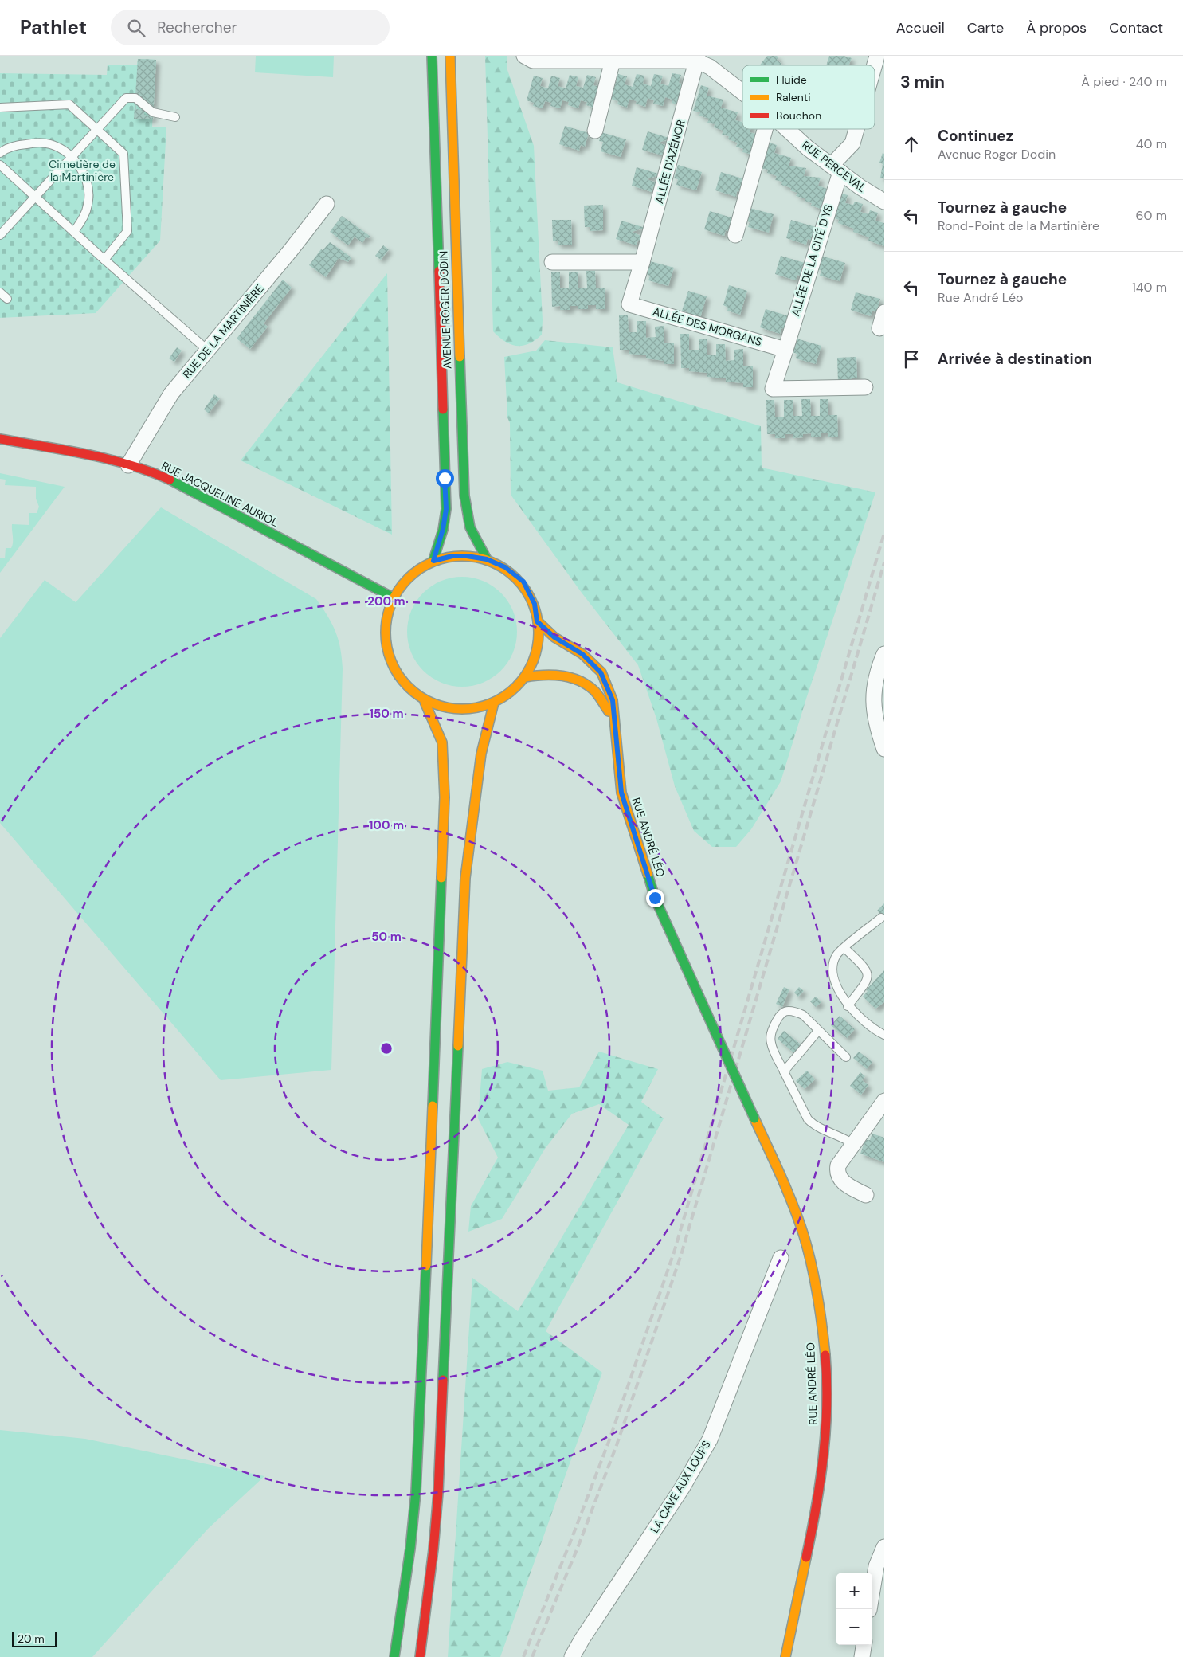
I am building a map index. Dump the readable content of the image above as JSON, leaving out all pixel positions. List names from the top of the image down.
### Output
{
  "streets": {
    "main road": ["AVENUE ROGER DODIN", "RUE JACQUELINE AURIOL", "RUE ANDRÉ LÉO"],
    "street": [
      "ALLÉE D'AZÉNOR",
      "RUE PERCEVAL",
      "ALLÉE DE LA CITÉ D'YS",
      "ALLÉE DES MORGANS",
      "RUE DE LA MARTINIÈRE",
      "LA CAVE AUX LOUPS"
    ]
  },
  "crossings": [
    ["ALLÉE D'AZÉNOR", "RUE PERCEVAL"],
    ["ALLÉE D'AZÉNOR", "ALLÉE DES MORGANS"],
    ["RUE PERCEVAL", "ALLÉE DE LA CITÉ D'YS"],
    ["ALLÉE DE LA CITÉ D'YS", "ALLÉE DES MORGANS"],
    ["RUE DE LA MARTINIÈRE", "RUE JACQUELINE AURIOL"]
  ],
  "parks": ["Cimetière de la Martinière"],
  "legend": ["Fluide", "Ralenti", "Bouchon"],
  "scale_bar": "20 m",
  "page": {
    "header": "Pathlet",
    "search": "Rechercher",
    "nav": [
      "Accueil",
      "Carte",
      "À propos",
      "Contact"
    ],
    "heading": ["3 min", "À pied · 240 m"],
    "list": [
      ["Continuez", "Avenue Roger Dodin", "40 m"],
      ["Tournez à gauche", "Rond-Point de la Martinière", "60 m"],
      ["Tournez à gauche", "Rue André Léo", "140 m"],
      "Arrivée à destination"
    ],
    "map_buttons": ["+", "−"],
    "scale": "20 m"
  },
  "rings": [
    "200 m",
    "150 m",
    "100 m",
    "50 m"
  ]
}
